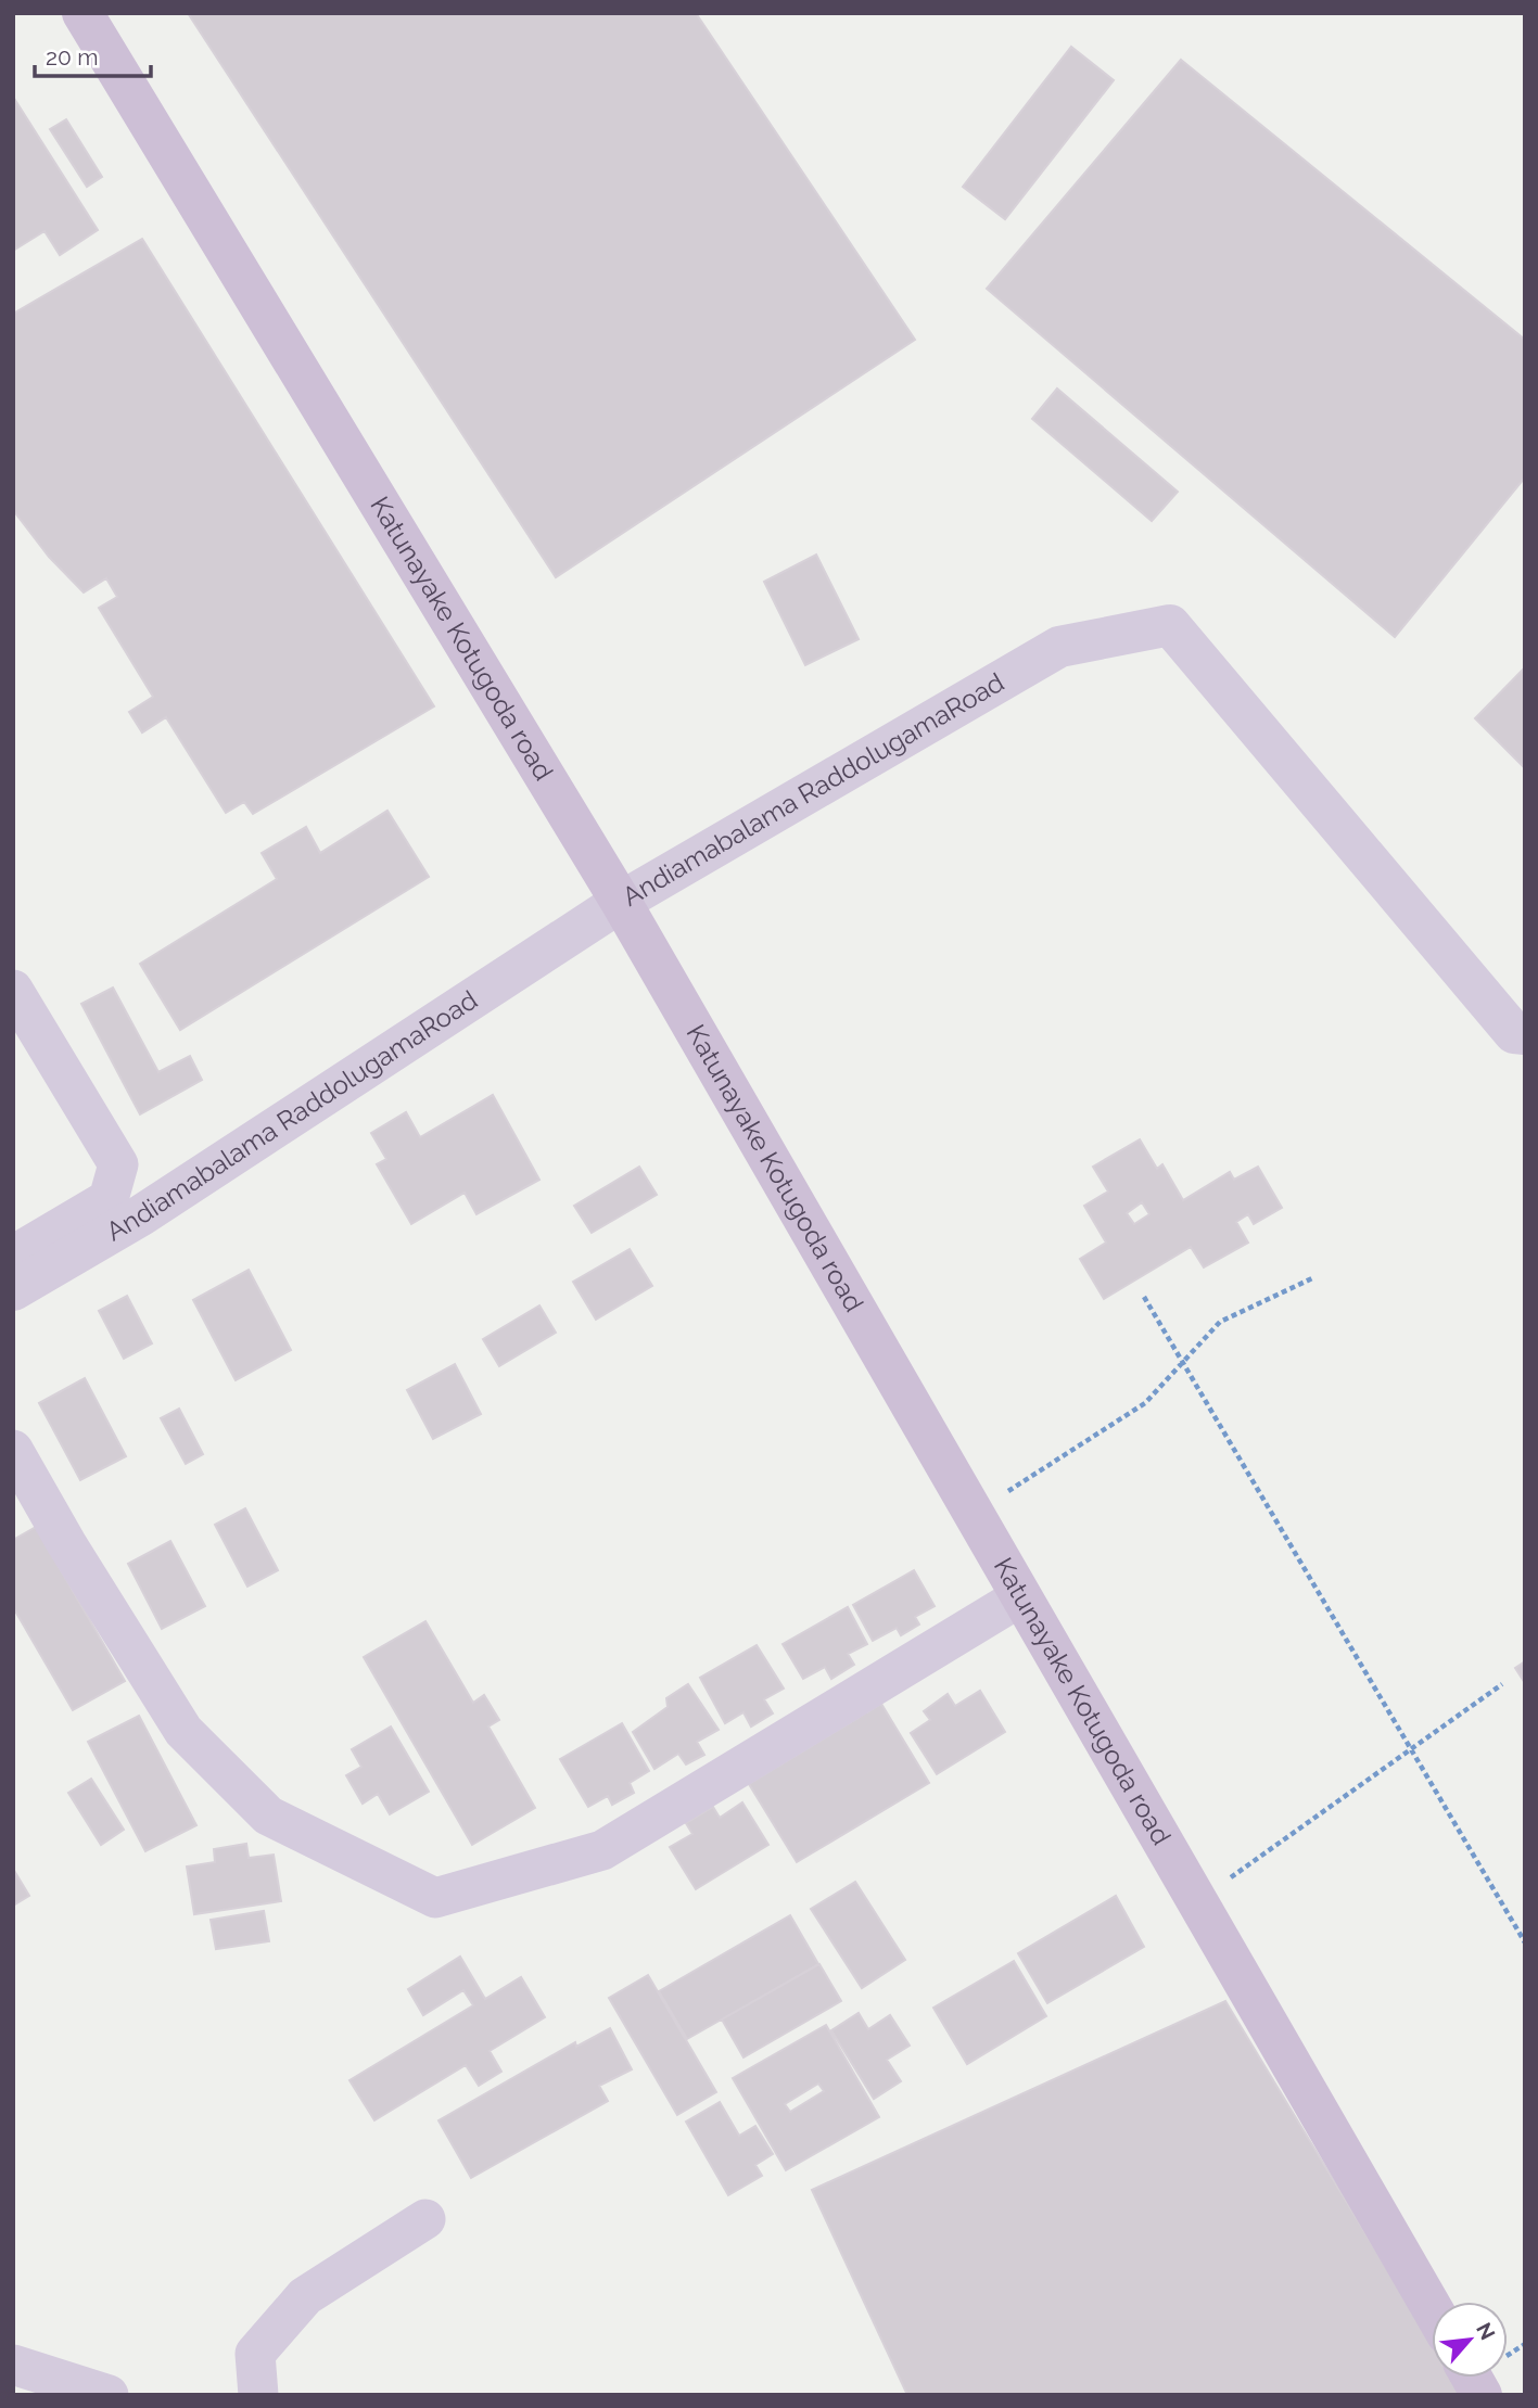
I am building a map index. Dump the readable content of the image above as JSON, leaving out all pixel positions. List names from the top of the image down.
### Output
{
  "streets": {
    "main road": ["Katunayake Kotugoda road"],
    "street": ["Andiamabalama RaddolugamaRoad"]
  },
  "crossings": [
    ["Katunayake Kotugoda road", "Andiamabalama RaddolugamaRoad"]
  ],
  "scale_bar": "20 m",
  "north": "top right"
}
